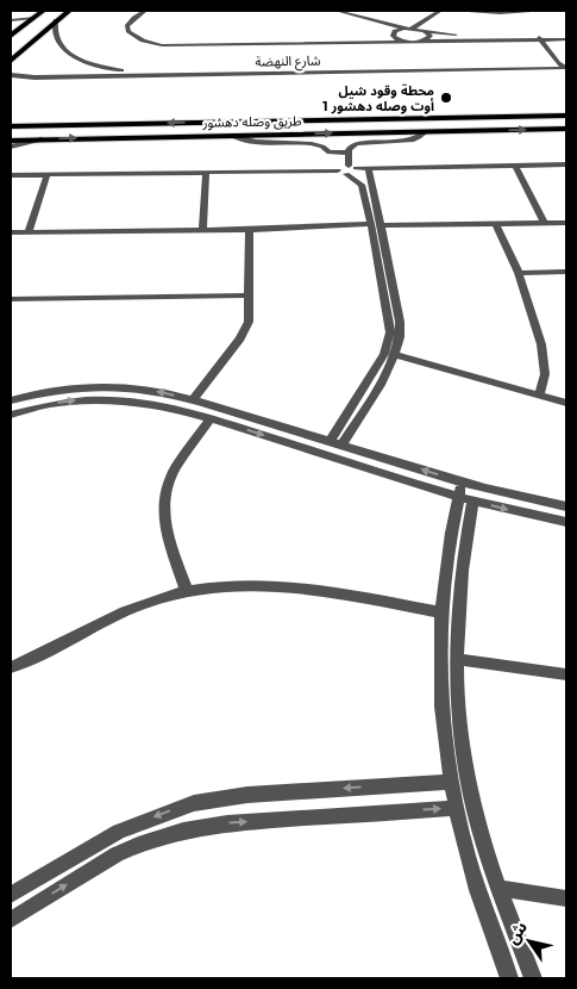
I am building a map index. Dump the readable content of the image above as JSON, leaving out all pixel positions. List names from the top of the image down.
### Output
{
  "streets": {
    "main road": ["طريق وصله دهشور"],
    "street": ["شارع النهضة"]
  },
  "places": ["محطة وقود شيل أوت وصله دهشور 1"],
  "north": "top left"
}
